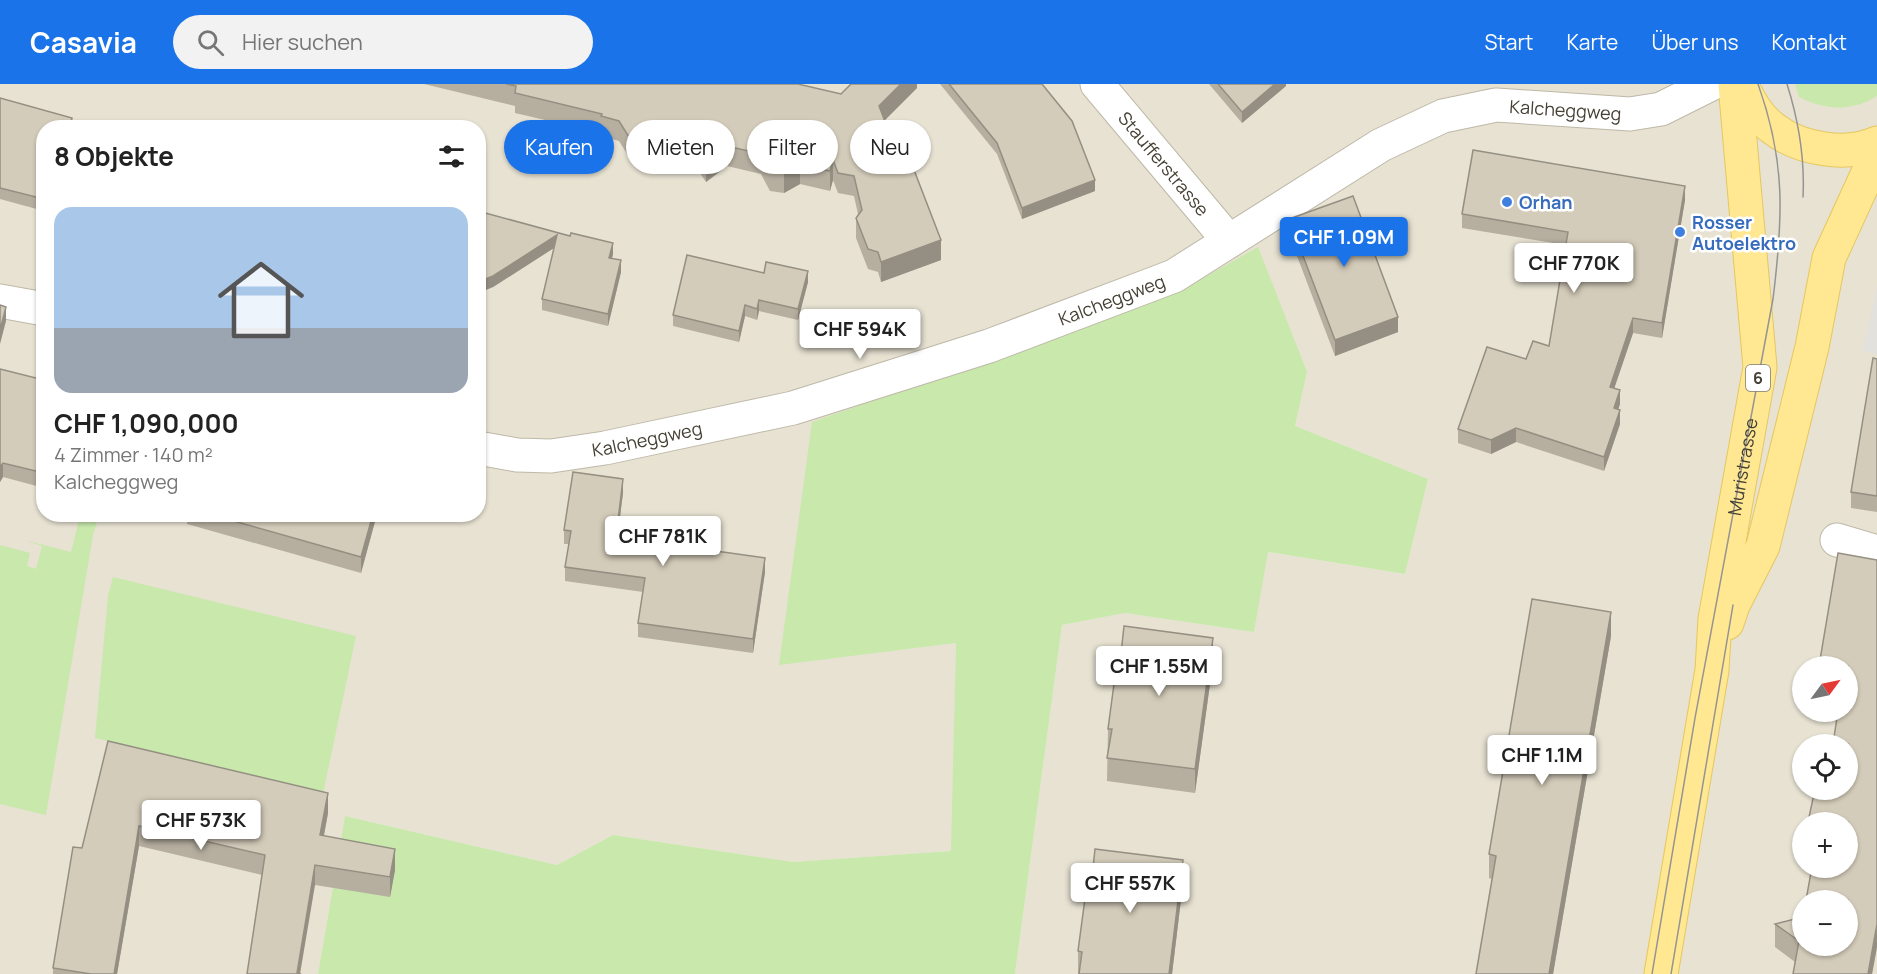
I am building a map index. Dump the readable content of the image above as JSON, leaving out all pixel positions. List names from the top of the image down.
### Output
{
  "streets": {
    "main road": ["6", "Muristrasse"],
    "street": ["Kalcheggweg", "Staufferstrasse"]
  },
  "crossings": [
    ["Kalcheggweg", "Staufferstrasse"]
  ],
  "places": ["Orhan", "Rosser Autoelektro"],
  "north": "top right",
  "page": {
    "header": "Casavia",
    "search": "Hier suchen",
    "nav": [
      "Start",
      "Karte",
      "Über uns",
      "Kontakt"
    ],
    "chip": [
      "Kaufen",
      "Mieten",
      "Filter",
      "Neu"
    ],
    "heading": "8 Objekte",
    "list": [
      {
        "name": "CHF 1,090,000",
        "note": "4 Zimmer · 140 m² · Kalcheggweg"
      }
    ],
    "price": [
      "CHF 1.09M",
      "CHF 770K",
      "CHF 594K",
      "CHF 781K",
      "CHF 1.55M",
      "CHF 1.1M",
      "CHF 573K",
      "CHF 557K"
    ],
    "map_buttons": ["+", "−"]
  }
}
